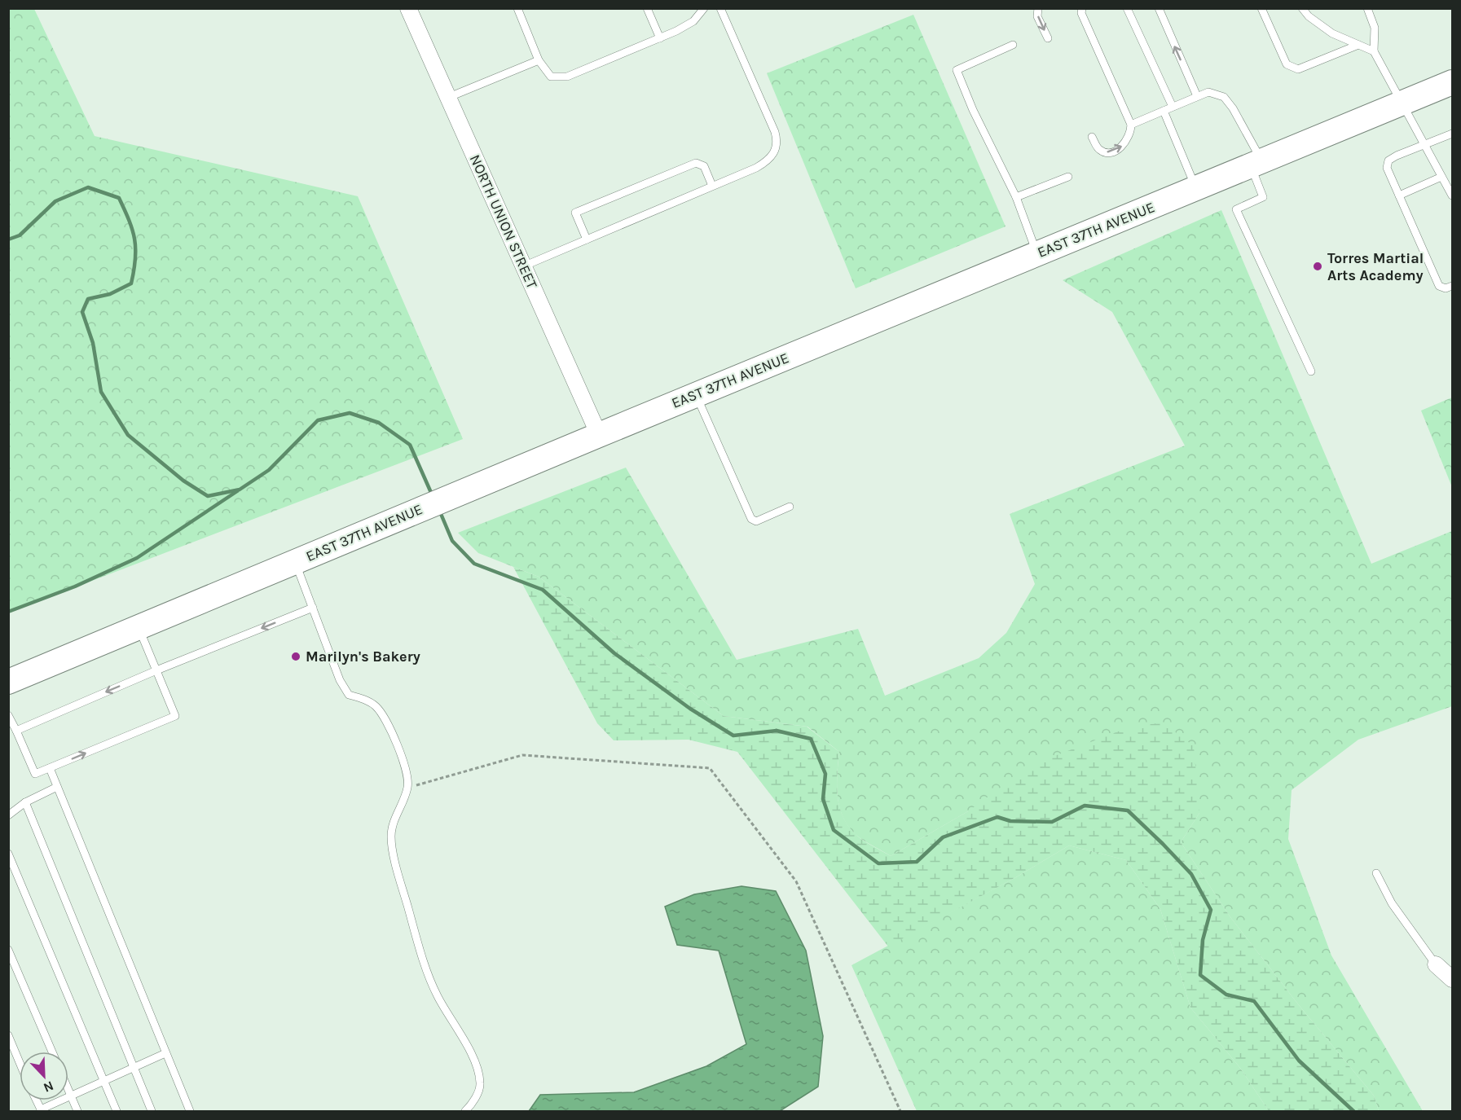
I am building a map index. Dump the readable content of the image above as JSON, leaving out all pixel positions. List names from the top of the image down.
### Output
{
  "streets": {
    "main road": ["EAST 37TH AVENUE"],
    "street": ["NORTH UNION STREET"]
  },
  "crossings": [
    ["NORTH UNION STREET", "EAST 37TH AVENUE"]
  ],
  "places": ["Torres Martial Arts Academy", "Marilyn's Bakery"],
  "north": "bottom right"
}
